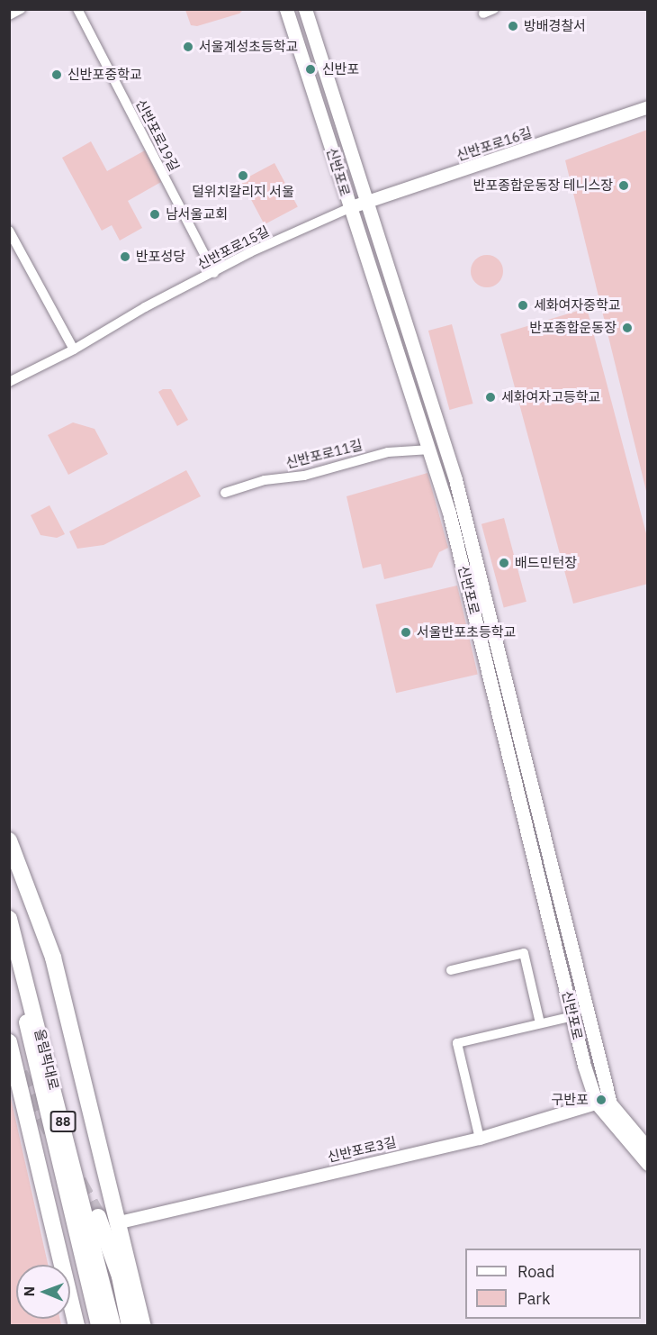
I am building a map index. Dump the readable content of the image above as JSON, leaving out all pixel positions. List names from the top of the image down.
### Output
{
  "streets": {
    "highway": ["올림픽대로", "88"],
    "main road": ["신반포로"],
    "street": [
      "신반포로19길",
      "신반포로16길",
      "신반포로15길",
      "신반포로11길",
      "신반포로3길"
    ]
  },
  "crossings": [
    ["신반포로19길", "신반포로15길"],
    ["신반포로16길", "신반포로"],
    ["신반포로16길", "신반포로15길"],
    ["신반포로", "신반포로15길"],
    ["신반포로", "신반포로11길"],
    ["신반포로", "신반포로3길"]
  ],
  "places": [
    "방배경찰서",
    "서울계성초등학교",
    "신반포",
    "신반포중학교",
    "덜위치칼리지 서울",
    "반포종합운동장 테니스장",
    "남서울교회",
    "반포성당",
    "세화여자중학교",
    "반포종합운동장",
    "세화여자고등학교",
    "배드민턴장",
    "서울반포초등학교",
    "구반포"
  ],
  "legend": ["Road", "Park"],
  "north": "left"
}
